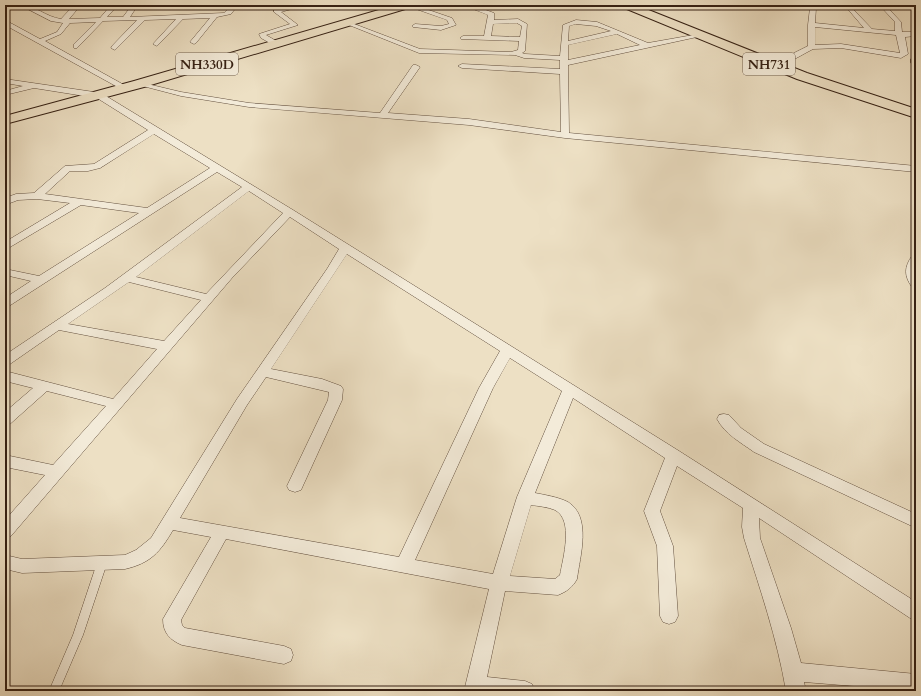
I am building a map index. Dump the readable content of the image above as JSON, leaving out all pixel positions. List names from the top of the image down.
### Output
{
  "streets": {
    "highway": ["NH330D", "NH731"]
  }
}
